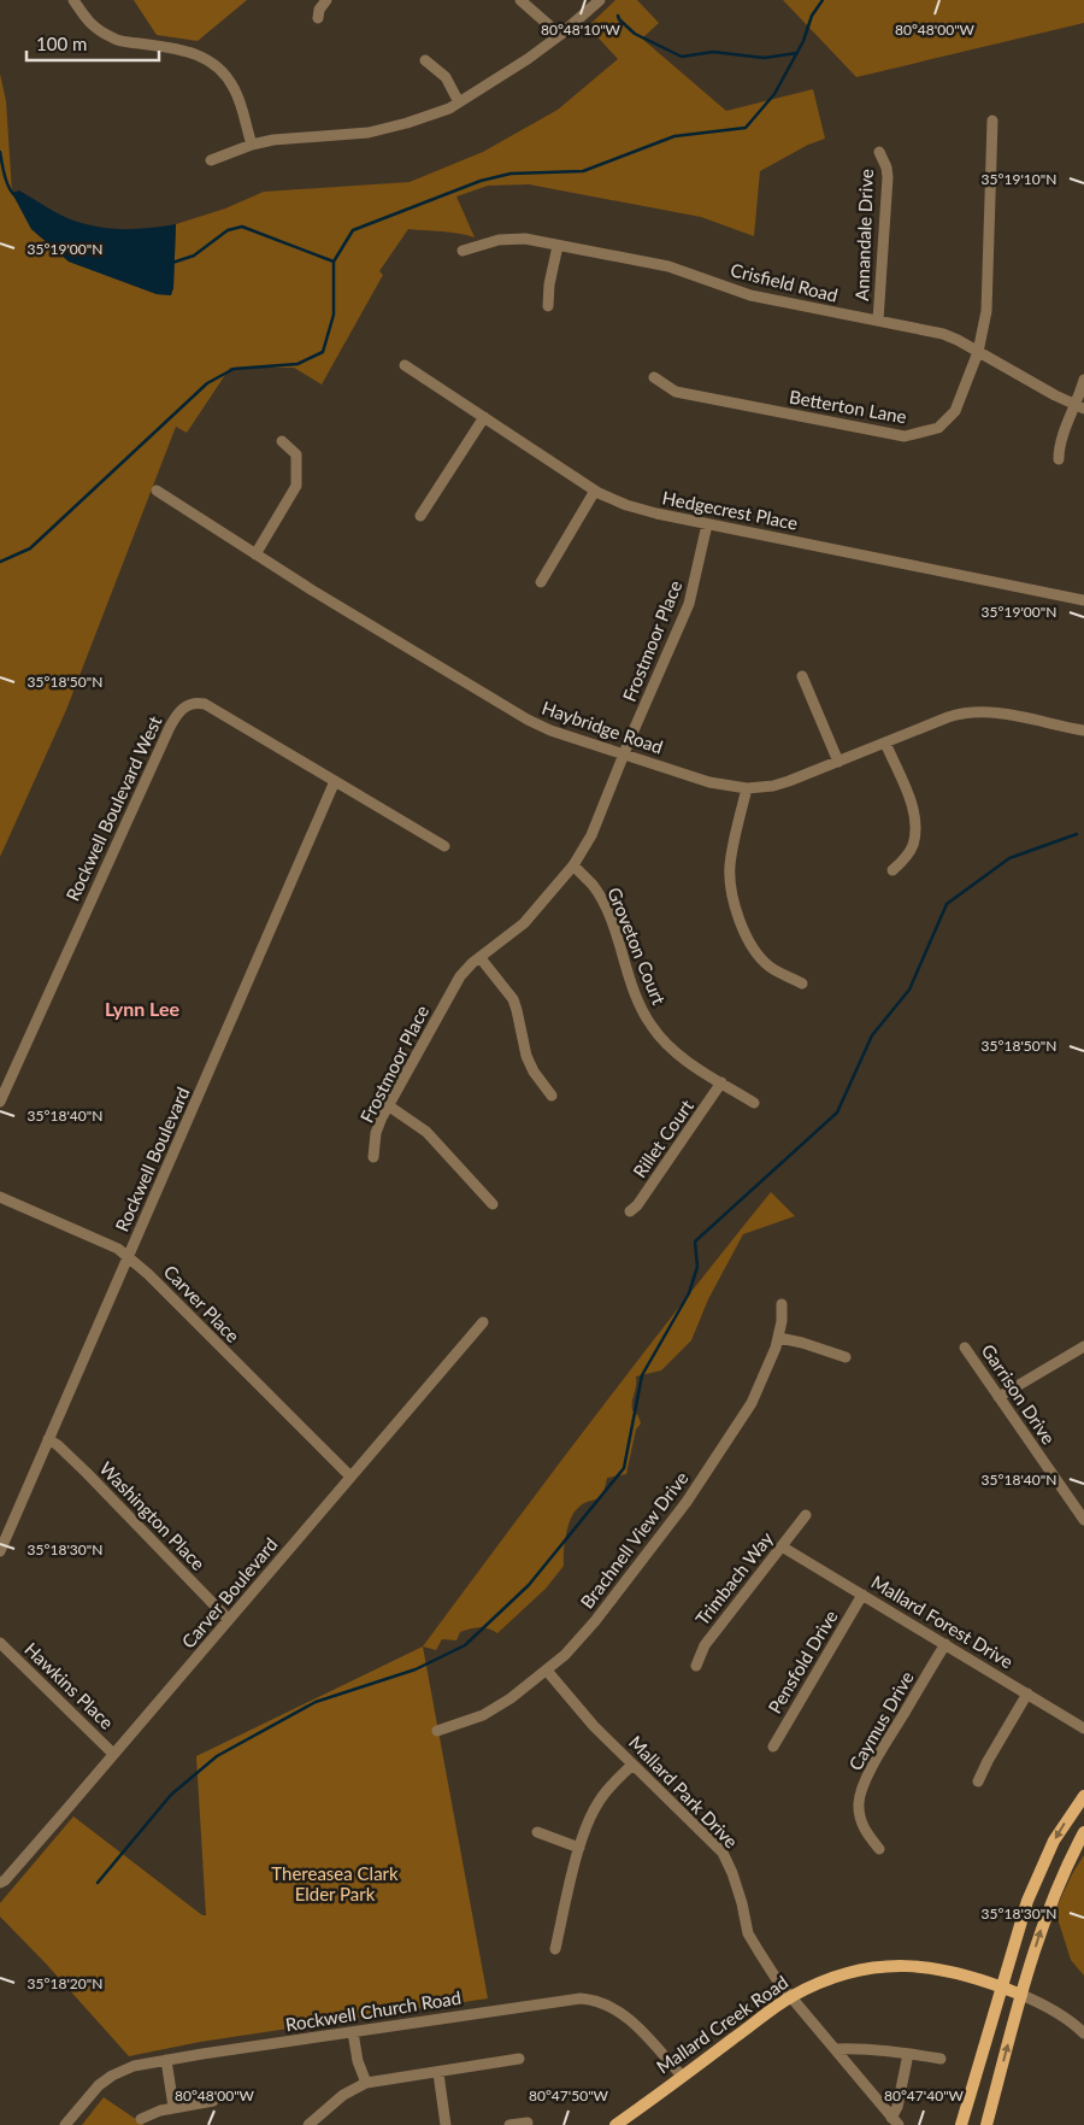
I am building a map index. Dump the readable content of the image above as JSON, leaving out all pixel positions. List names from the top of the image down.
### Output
{
  "streets": {
    "main road": ["Mallard Creek Road"],
    "street": [
      "Annandale Drive",
      "Crisfield Road",
      "Betterton Lane",
      "Hedgecrest Place",
      "Frostmoor Place",
      "Haybridge Road",
      "Rockwell Boulevard West",
      "Groveton Court",
      "Rillet Court",
      "Rockwell Boulevard",
      "Carver Place",
      "Garrison Drive",
      "Washington Place",
      "Brachnell View Drive",
      "Trimbach Way",
      "Carver Boulevard",
      "Mallard Forest Drive",
      "Pensfold Drive",
      "Hawkins Place",
      "Caymus Drive",
      "Mallard Park Drive",
      "Rockwell Church Road"
    ]
  },
  "crossings": [
    ["Annandale Drive", "Crisfield Road"],
    ["Crisfield Road", "Betterton Lane"],
    ["Hedgecrest Place", "Frostmoor Place"],
    ["Frostmoor Place", "Haybridge Road"],
    ["Frostmoor Place", "Groveton Court"],
    ["Rockwell Boulevard West", "Rockwell Boulevard"],
    ["Groveton Court", "Rillet Court"],
    ["Rockwell Boulevard", "Carver Place"],
    ["Rockwell Boulevard", "Washington Place"],
    ["Carver Place", "Carver Boulevard"],
    ["Washington Place", "Carver Boulevard"],
    ["Brachnell View Drive", "Mallard Park Drive"],
    ["Trimbach Way", "Mallard Forest Drive"],
    ["Carver Boulevard", "Hawkins Place"],
    ["Mallard Forest Drive", "Pensfold Drive"],
    ["Mallard Forest Drive", "Caymus Drive"],
    ["Mallard Park Drive", "Mallard Creek Road"],
    ["Rockwell Church Road", "Mallard Creek Road"]
  ],
  "districts": ["Lynn Lee"],
  "parks": ["Thereasea Clark Elder Park"],
  "scale_bar": "100 m",
  "coordinates": [
    "80°48'10\"W",
    "80°48'00\"W",
    "35°19'10\"N",
    "35°19'00\"N",
    "35°18'50\"N",
    "35°18'40\"N",
    "35°18'30\"N",
    "35°18'20\"N",
    "80°47'50\"W",
    "80°47'40\"W"
  ]
}
